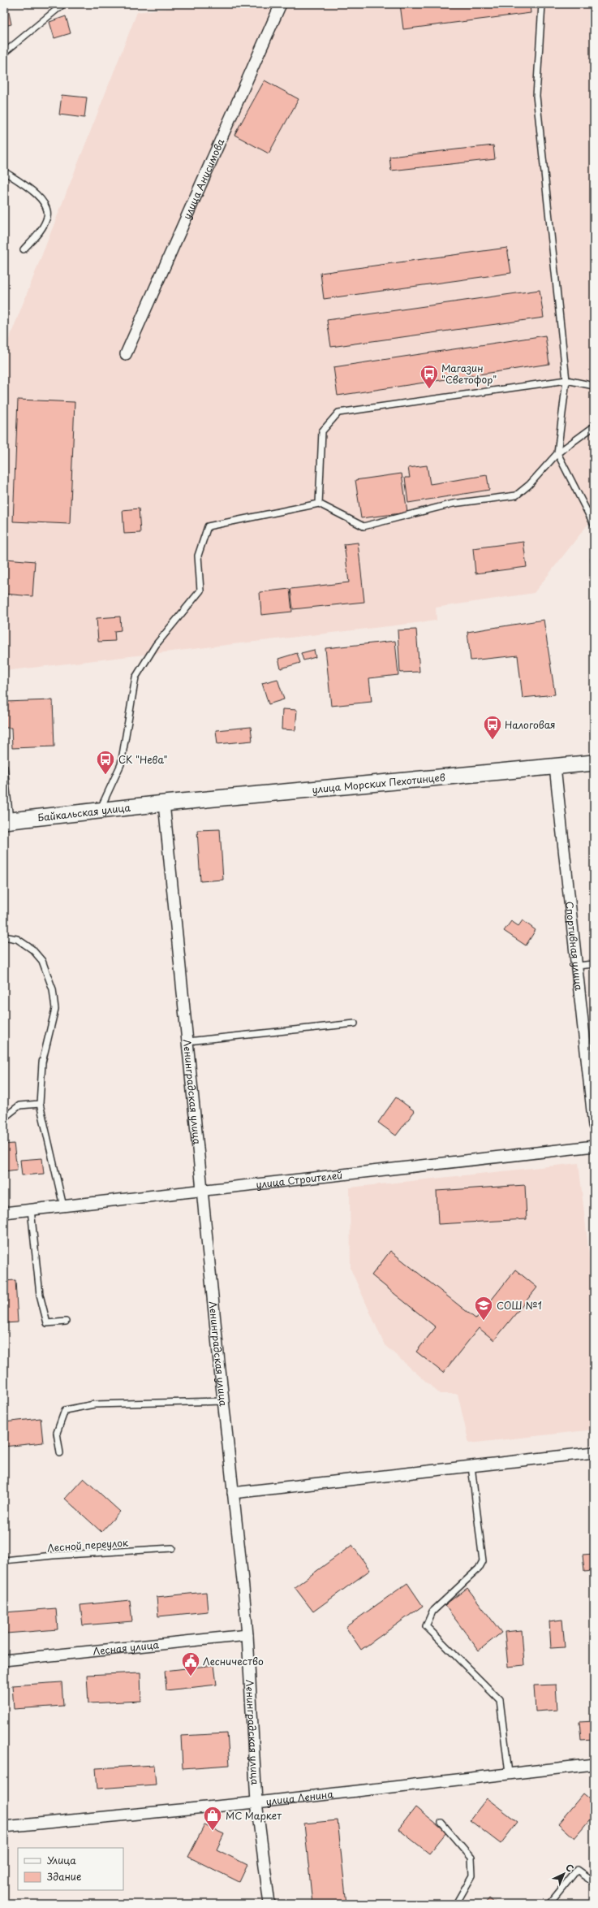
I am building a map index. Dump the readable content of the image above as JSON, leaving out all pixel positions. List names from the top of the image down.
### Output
{
  "streets": {
    "street": [
      "улица Анисимова",
      "улица Морских Пехотинцев",
      "Байкальская улица",
      "Спортивная улица",
      "Ленинградская улица",
      "улица Строителей",
      "Лесная улица",
      "улица Ленина"
    ],
    "lane": ["Лесной переулок"]
  },
  "crossings": [
    ["улица Морских Пехотинцев", "Байкальская улица"],
    ["улица Морских Пехотинцев", "Спортивная улица"],
    ["улица Морских Пехотинцев", "Ленинградская улица"],
    ["Байкальская улица", "Ленинградская улица"],
    ["Ленинградская улица", "улица Строителей"],
    ["Ленинградская улица", "Лесная улица"],
    ["Ленинградская улица", "улица Ленина"]
  ],
  "places": {
    "bus stop": ["Магазин \"Светофор\"", "Налоговая", "СК \"Нева\""],
    "school or university": ["СОШ №1"],
    "public building": ["Лесничество"],
    "shop": ["МС Маркет"]
  },
  "legend": ["Улица", "Здание"],
  "north": "top right"
}
